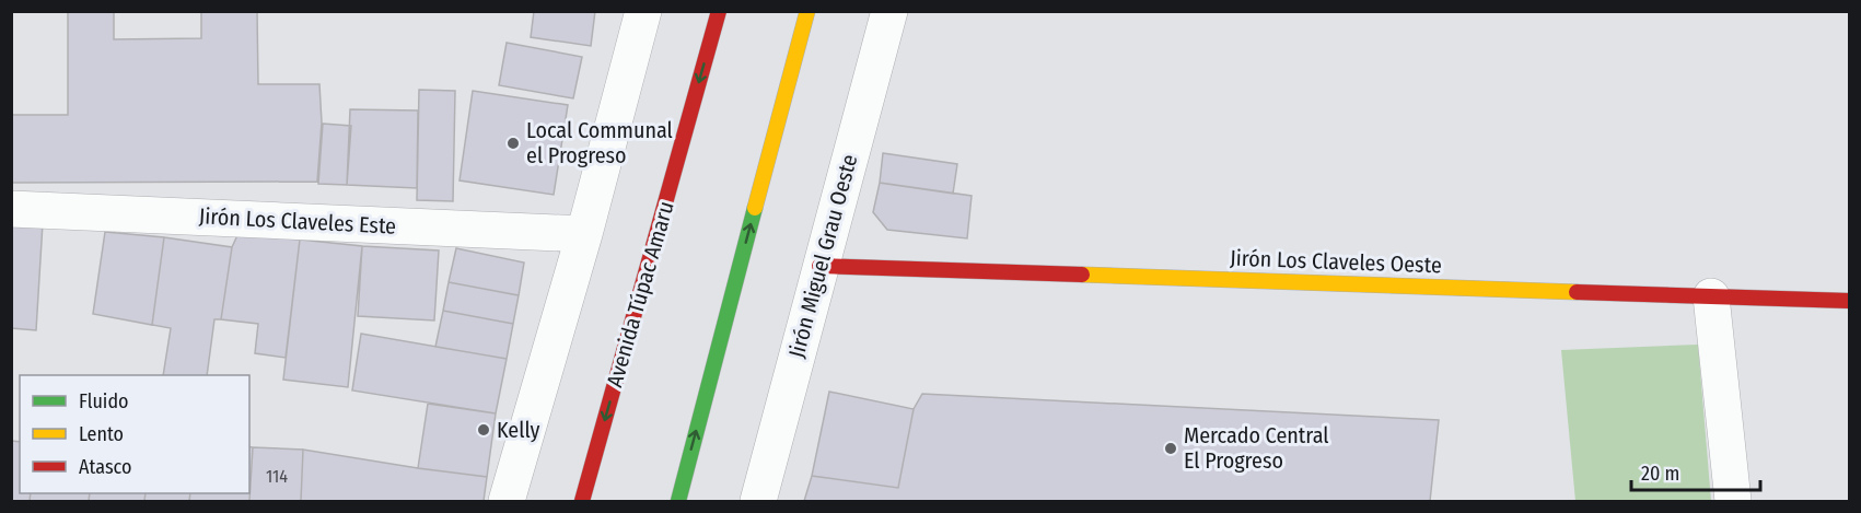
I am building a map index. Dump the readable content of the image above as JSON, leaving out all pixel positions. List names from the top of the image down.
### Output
{
  "streets": {
    "main road": ["Jirón Los Claveles Oeste", "Avenida Túpac Amaru"],
    "street": ["Jirón Los Claveles Este", "Jirón Miguel Grau Oeste"]
  },
  "crossings": [
    ["Jirón Miguel Grau Oeste", "Jirón Los Claveles Oeste"]
  ],
  "places": ["Local Communal el Progreso", "Kelly", "Mercado Central El Progreso"],
  "house_numbers": ["114"],
  "legend": ["Fluido", "Lento", "Atasco"],
  "scale_bar": "20 m"
}
